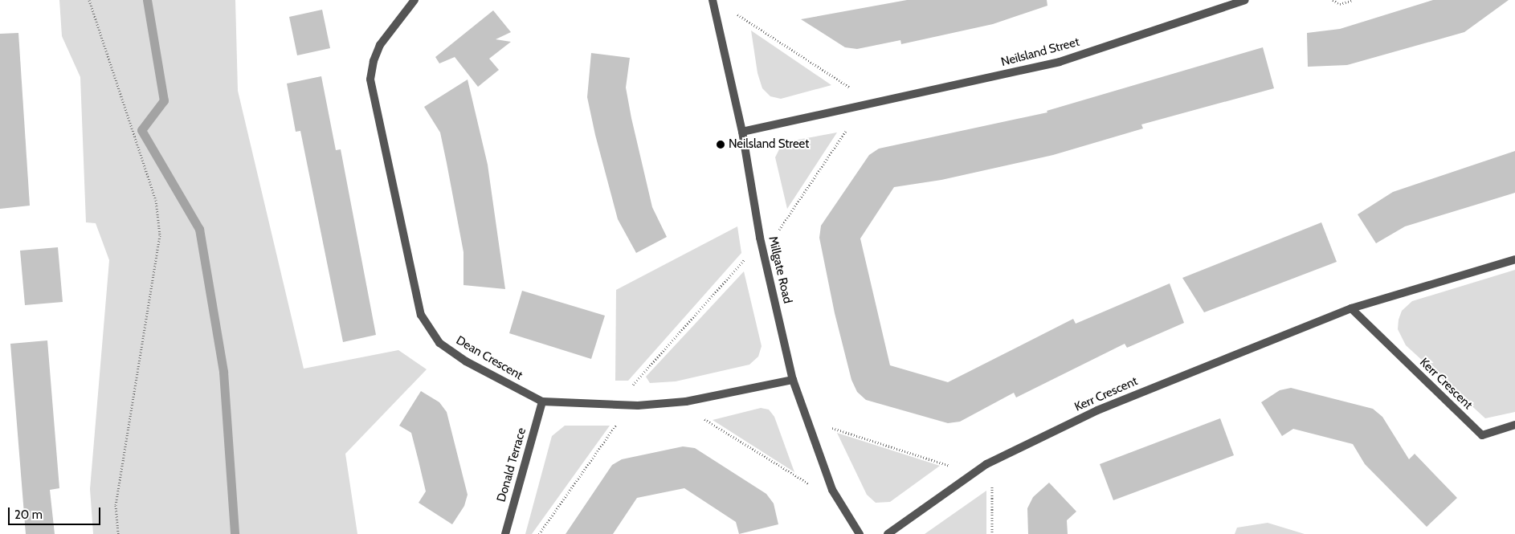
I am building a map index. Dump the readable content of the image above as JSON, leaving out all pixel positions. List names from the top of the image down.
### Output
{
  "streets": {
    "street": [
      "Neilsland Street",
      "Millgate Road",
      "Dean Crescent",
      "Kerr Crescent",
      "Donald Terrace"
    ]
  },
  "crossings": [
    ["Neilsland Street", "Millgate Road"],
    ["Millgate Road", "Dean Crescent"],
    ["Dean Crescent", "Donald Terrace"]
  ],
  "places": ["Neilsland Street"],
  "scale_bar": "20 m"
}
